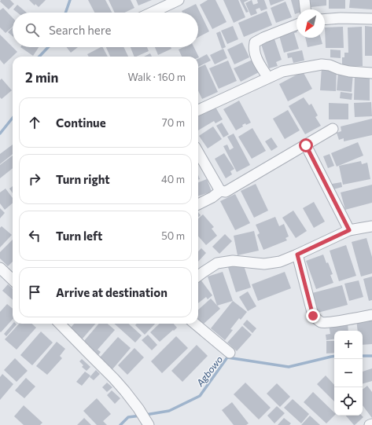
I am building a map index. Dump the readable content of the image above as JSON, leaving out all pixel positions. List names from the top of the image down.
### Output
{
  "water": ["Agbowo"],
  "north": "bottom left",
  "page": {
    "search": "Search here",
    "heading": ["2 min", "Walk · 160 m"],
    "list": [
      ["Continue", "70 m"],
      ["Turn right", "40 m"],
      ["Turn left", "50 m"],
      "Arrive at destination"
    ],
    "map_buttons": ["+", "−"]
  }
}
